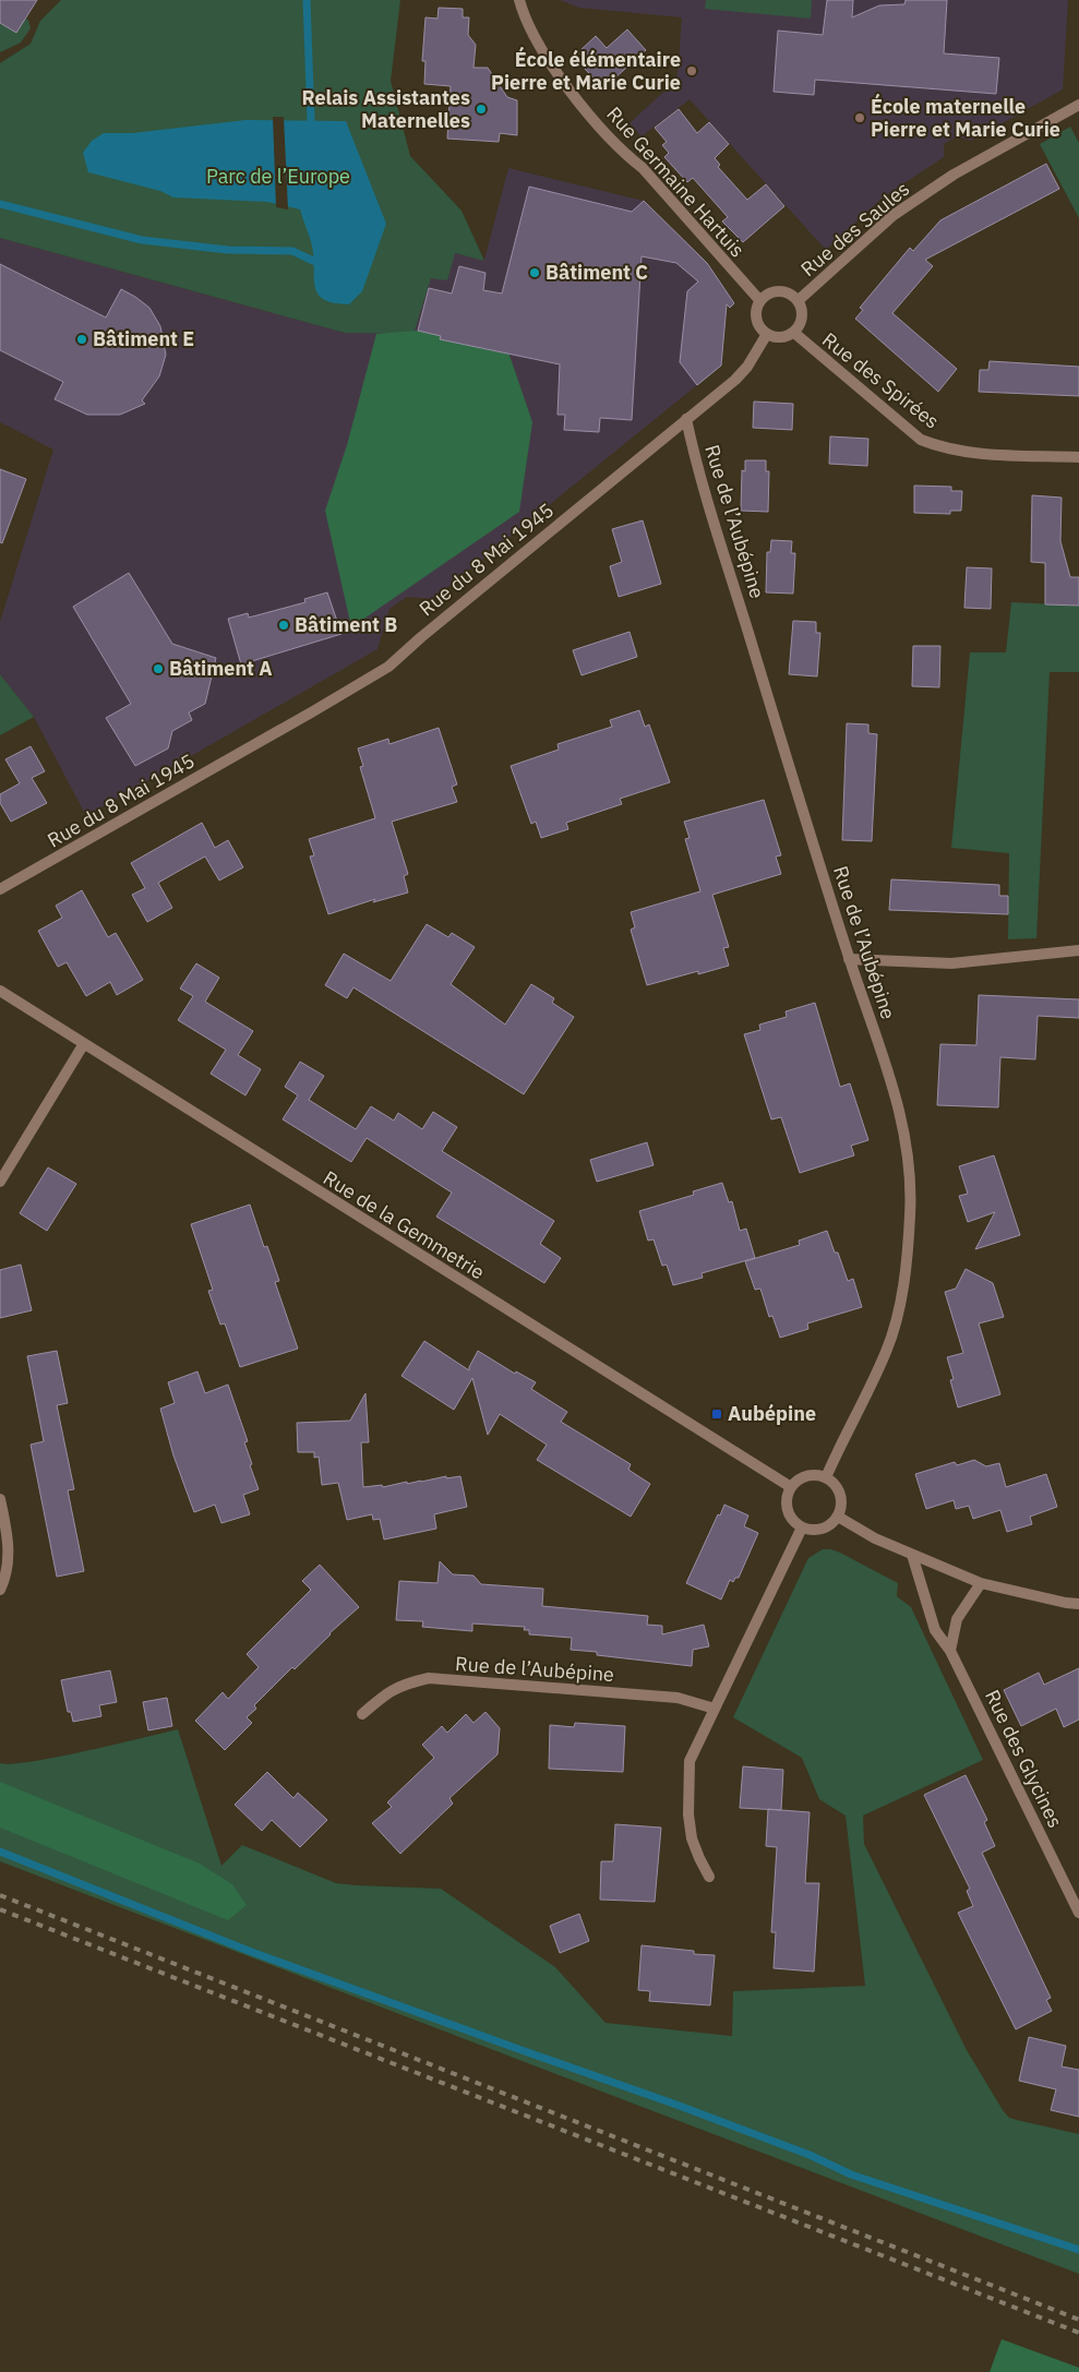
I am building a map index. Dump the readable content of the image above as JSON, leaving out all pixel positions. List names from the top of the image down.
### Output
{
  "streets": {
    "street": [
      "Rue Germaine Hartuis",
      "Rue des Saules",
      "Rue des Spirées",
      "Rue de l’Aubépine",
      "Rue du 8 Mai 1945",
      "Rue de la Gemmetrie",
      "Rue des Glycines"
    ]
  },
  "crossings": [
    ["Rue Germaine Hartuis", "Rue des Saules"],
    ["Rue Germaine Hartuis", "Rue des Spirées"],
    ["Rue Germaine Hartuis", "Rue du 8 Mai 1945"],
    ["Rue des Saules", "Rue des Spirées"],
    ["Rue des Saules", "Rue du 8 Mai 1945"],
    ["Rue des Spirées", "Rue du 8 Mai 1945"],
    ["Rue de l’Aubépine", "Rue du 8 Mai 1945"],
    ["Rue de l’Aubépine", "Rue de la Gemmetrie"]
  ],
  "parks": ["Parc de l’Europe"],
  "places": {
    "other": [
      "École élémentaire Pierre et Marie Curie",
      "Relais Assistantes Maternelles",
      "École maternelle Pierre et Marie Curie",
      "Bâtiment C",
      "Bâtiment E",
      "Bâtiment B",
      "Bâtiment A"
    ],
    "transit": ["Aubépine"]
  }
}
